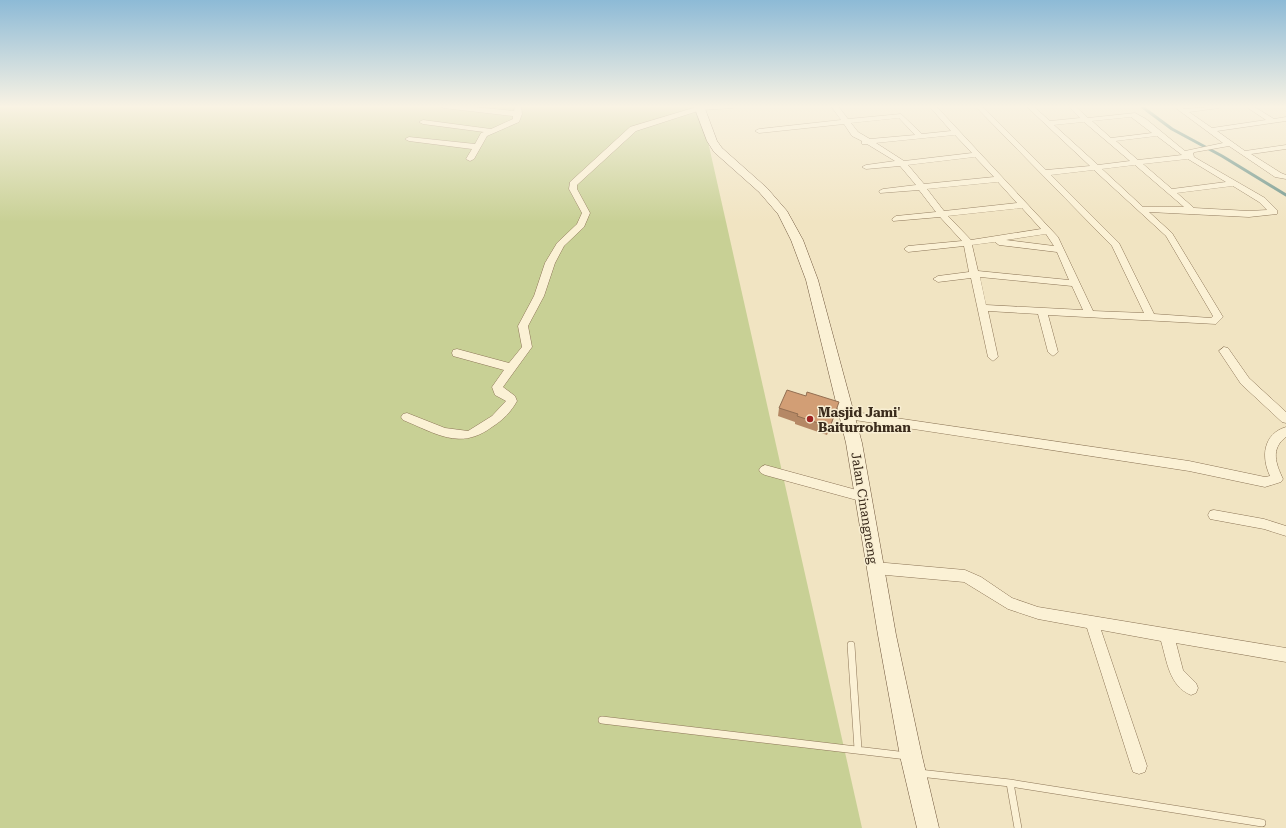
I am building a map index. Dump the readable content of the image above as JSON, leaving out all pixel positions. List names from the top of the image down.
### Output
{
  "streets": {
    "street": ["Jalan Cinangneng"]
  },
  "places": ["Masjid Jami' Baiturrohman"]
}
